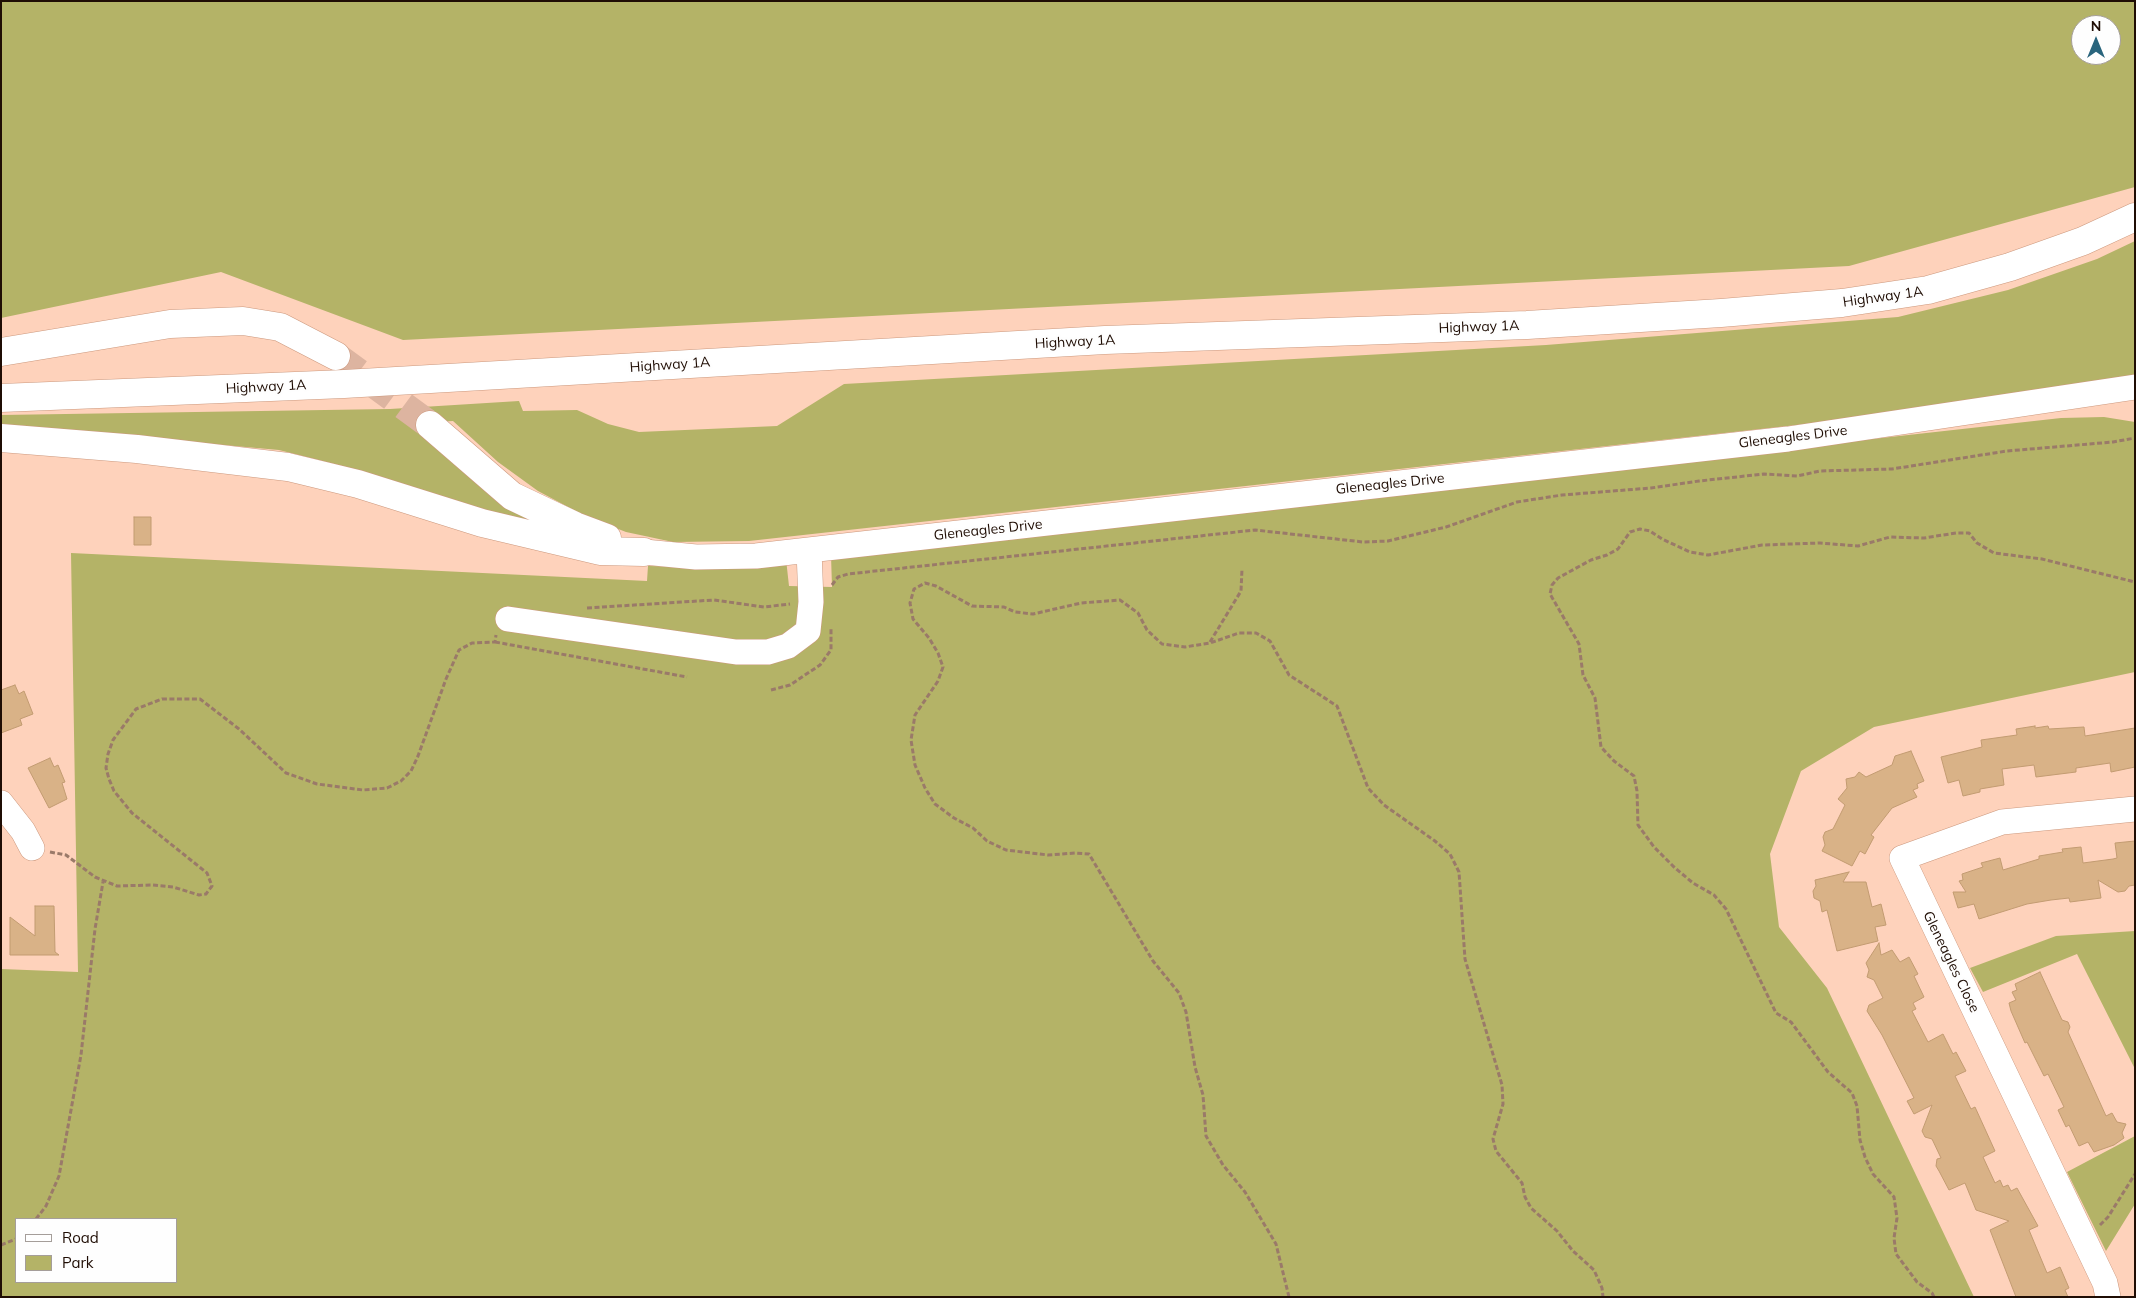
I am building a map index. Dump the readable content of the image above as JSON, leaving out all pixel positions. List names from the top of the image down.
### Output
{
  "streets": {
    "main road": ["Highway 1A"],
    "street": ["Gleneagles Drive", "Gleneagles Close"]
  },
  "legend": ["Road", "Park"],
  "north": "top"
}
